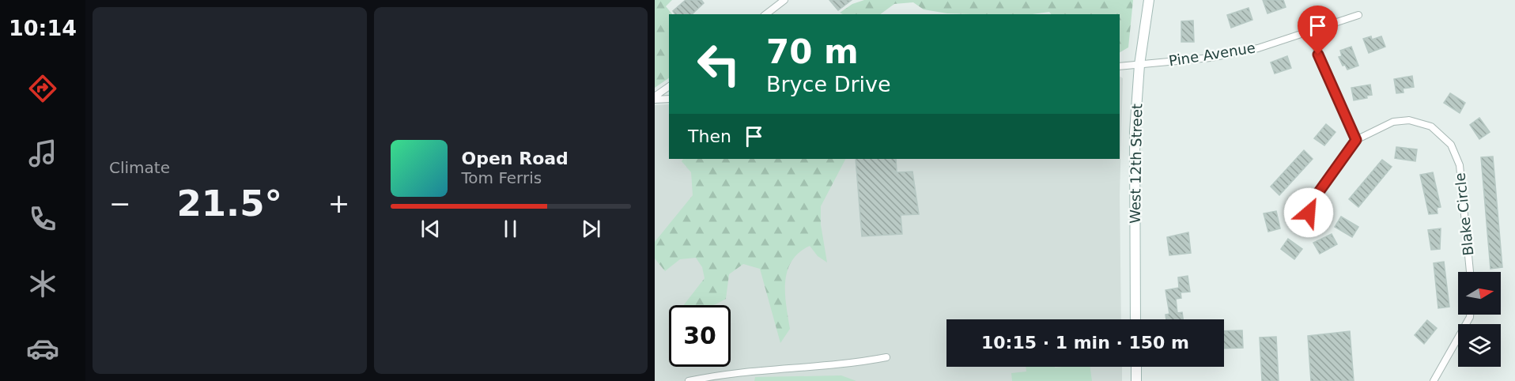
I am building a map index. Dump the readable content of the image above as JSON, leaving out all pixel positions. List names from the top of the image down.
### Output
{
  "streets": {
    "main road": ["West 12th Street"],
    "street": ["Pine Avenue", "Blake Circle"]
  },
  "crossings": [
    ["Pine Avenue", "West 12th Street"]
  ],
  "north": "right",
  "page": {
    "tabs": "10:14",
    "tile": "Climate",
    "turn": ["70 m", "Bryce Drive"],
    "then": "Then",
    "song": ["Open Road", "Tom Ferris"],
    "heat": ["−", "21.5°", "+"],
    "limit": "30",
    "trip": "10:15 · 1 min · 150 m"
  }
}
